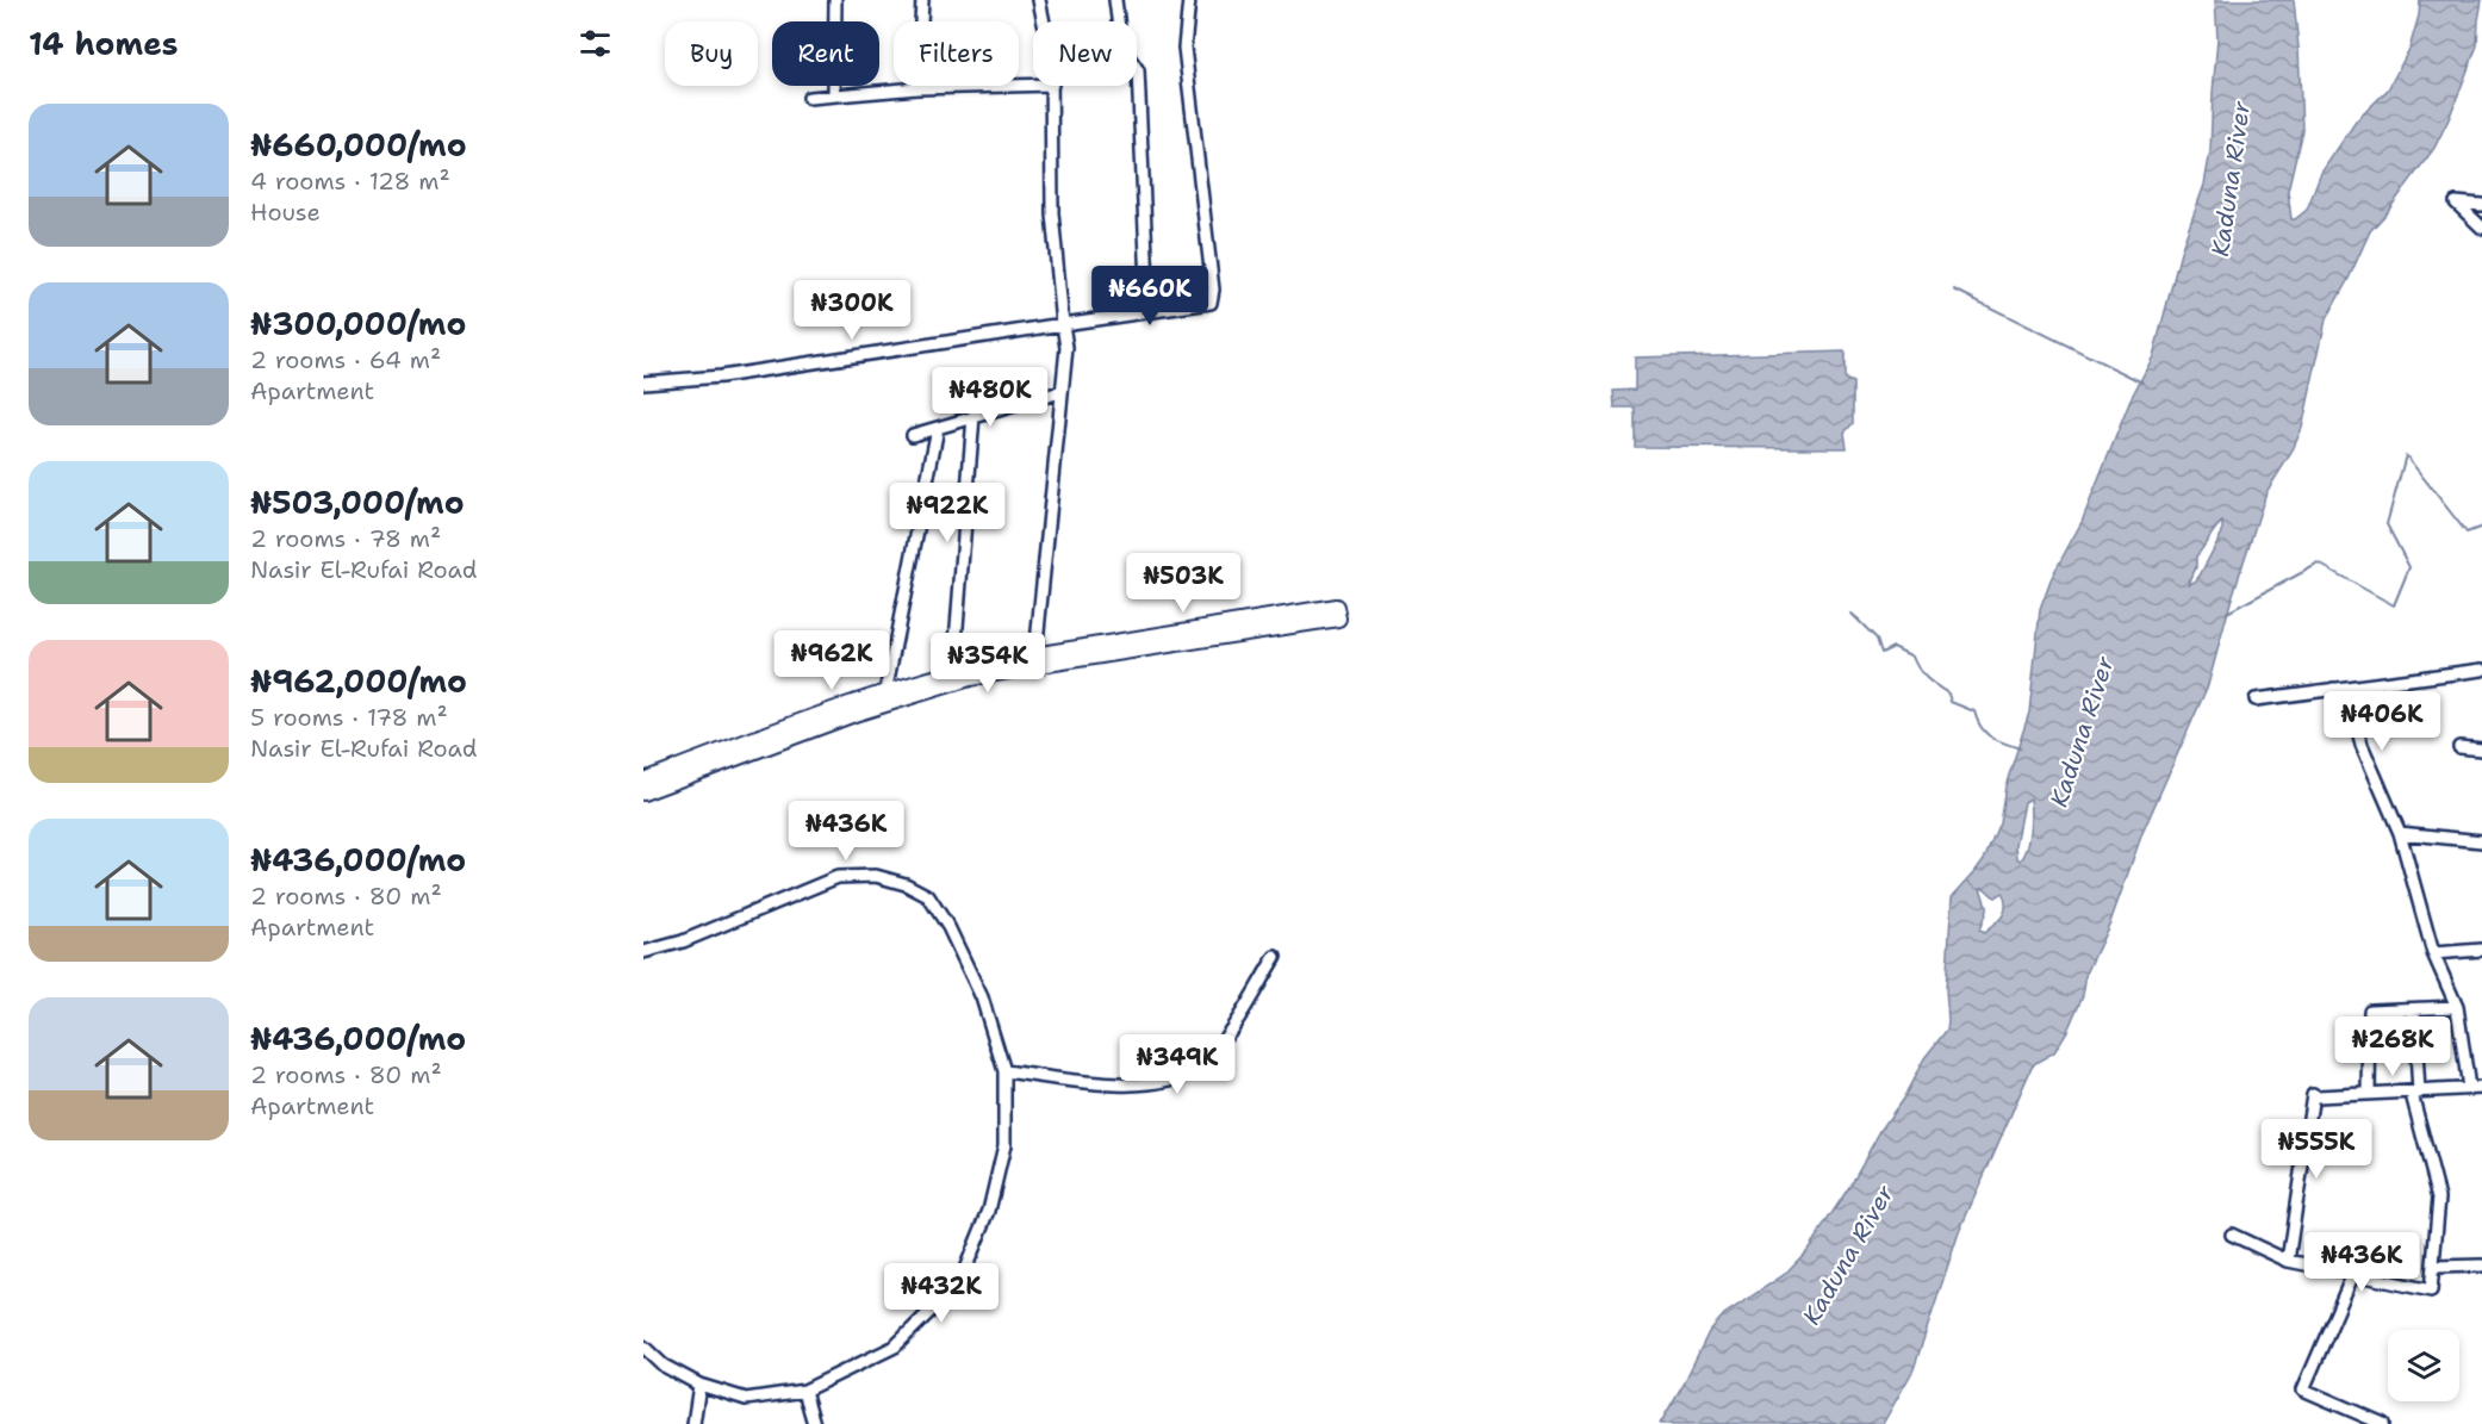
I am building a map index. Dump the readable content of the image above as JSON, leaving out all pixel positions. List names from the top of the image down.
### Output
{
  "water": ["Kaduna River"],
  "page": {
    "heading": "14 homes",
    "chip": [
      "Buy",
      "Rent",
      "Filters",
      "New"
    ],
    "list": [
      {
        "name": "₦660,000/mo",
        "note": "4 rooms · 128 m² · House"
      },
      {
        "name": "₦300,000/mo",
        "note": "2 rooms · 64 m² · Apartment"
      },
      {
        "name": "₦503,000/mo",
        "note": "2 rooms · 78 m² · Nasir El-Rufai Road"
      },
      {
        "name": "₦962,000/mo",
        "note": "5 rooms · 178 m² · Nasir El-Rufai Road"
      },
      {
        "name": "₦436,000/mo",
        "note": "2 rooms · 80 m² · Apartment"
      },
      {
        "name": "₦436,000/mo",
        "note": "2 rooms · 80 m² · Apartment"
      }
    ],
    "price": [
      "₦660K",
      "₦300K",
      "₦480K",
      "₦922K",
      "₦503K",
      "₦962K",
      "₦354K",
      "₦406K",
      "₦436K",
      "₦268K",
      "₦349K",
      "₦555K",
      "₦436K",
      "₦432K"
    ]
  }
}
